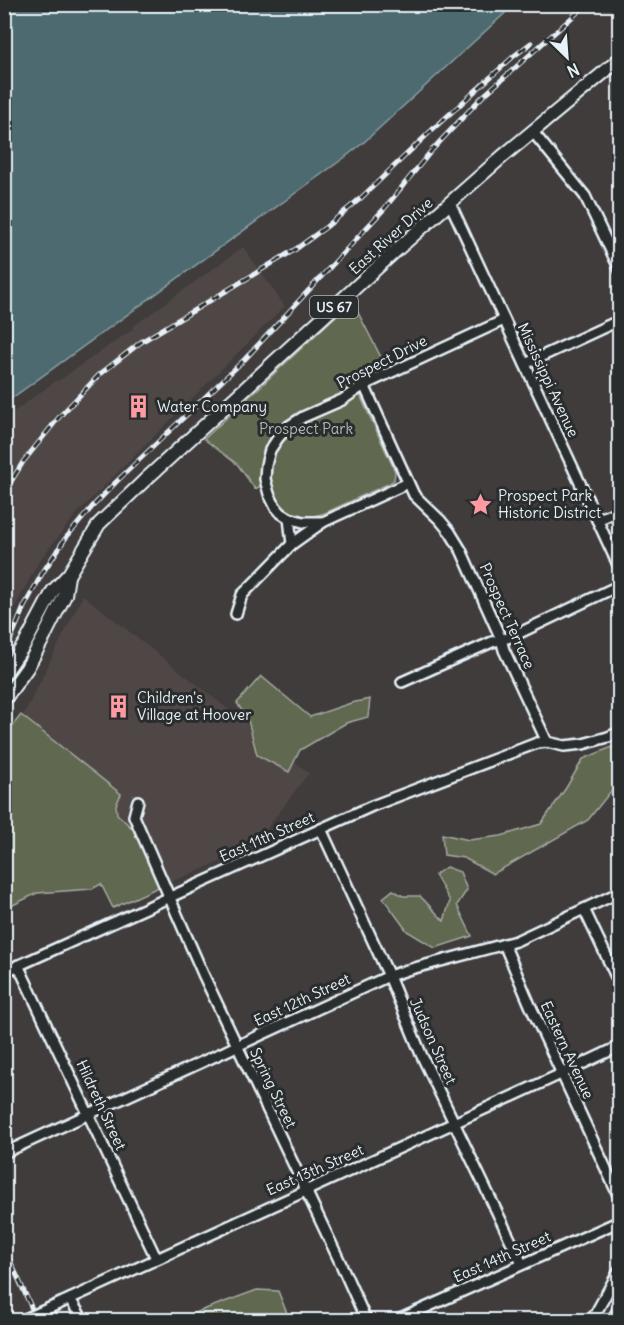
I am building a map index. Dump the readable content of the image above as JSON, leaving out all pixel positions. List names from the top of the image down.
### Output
{
  "streets": {
    "main road": ["East River Drive", "US 67"],
    "street": [
      "Prospect Drive",
      "Mississippi Avenue",
      "Prospect Terrace",
      "East 11th Street",
      "East 12th Street",
      "Judson Street",
      "Eastern Avenue",
      "Spring Street",
      "Hildreth Street",
      "East 13th Street",
      "East 14th Street"
    ]
  },
  "crossings": [
    ["East River Drive", "Mississippi Avenue"],
    ["Prospect Drive", "Mississippi Avenue"],
    ["Prospect Drive", "Prospect Terrace"],
    ["Prospect Terrace", "East 11th Street"],
    ["East 11th Street", "Judson Street"],
    ["East 11th Street", "Spring Street"],
    ["East 11th Street", "Hildreth Street"],
    ["East 12th Street", "Judson Street"],
    ["East 12th Street", "Eastern Avenue"],
    ["East 12th Street", "Spring Street"],
    ["East 12th Street", "Hildreth Street"],
    ["Judson Street", "East 13th Street"],
    ["Judson Street", "East 14th Street"],
    ["Eastern Avenue", "East 13th Street"],
    ["Spring Street", "East 13th Street"],
    ["Hildreth Street", "East 13th Street"]
  ],
  "parks": ["Prospect Park"],
  "places": {
    "building": ["Water Company", "Children's Village at Hoover"],
    "place": ["Prospect Park Historic District"]
  },
  "north": "bottom right"
}
